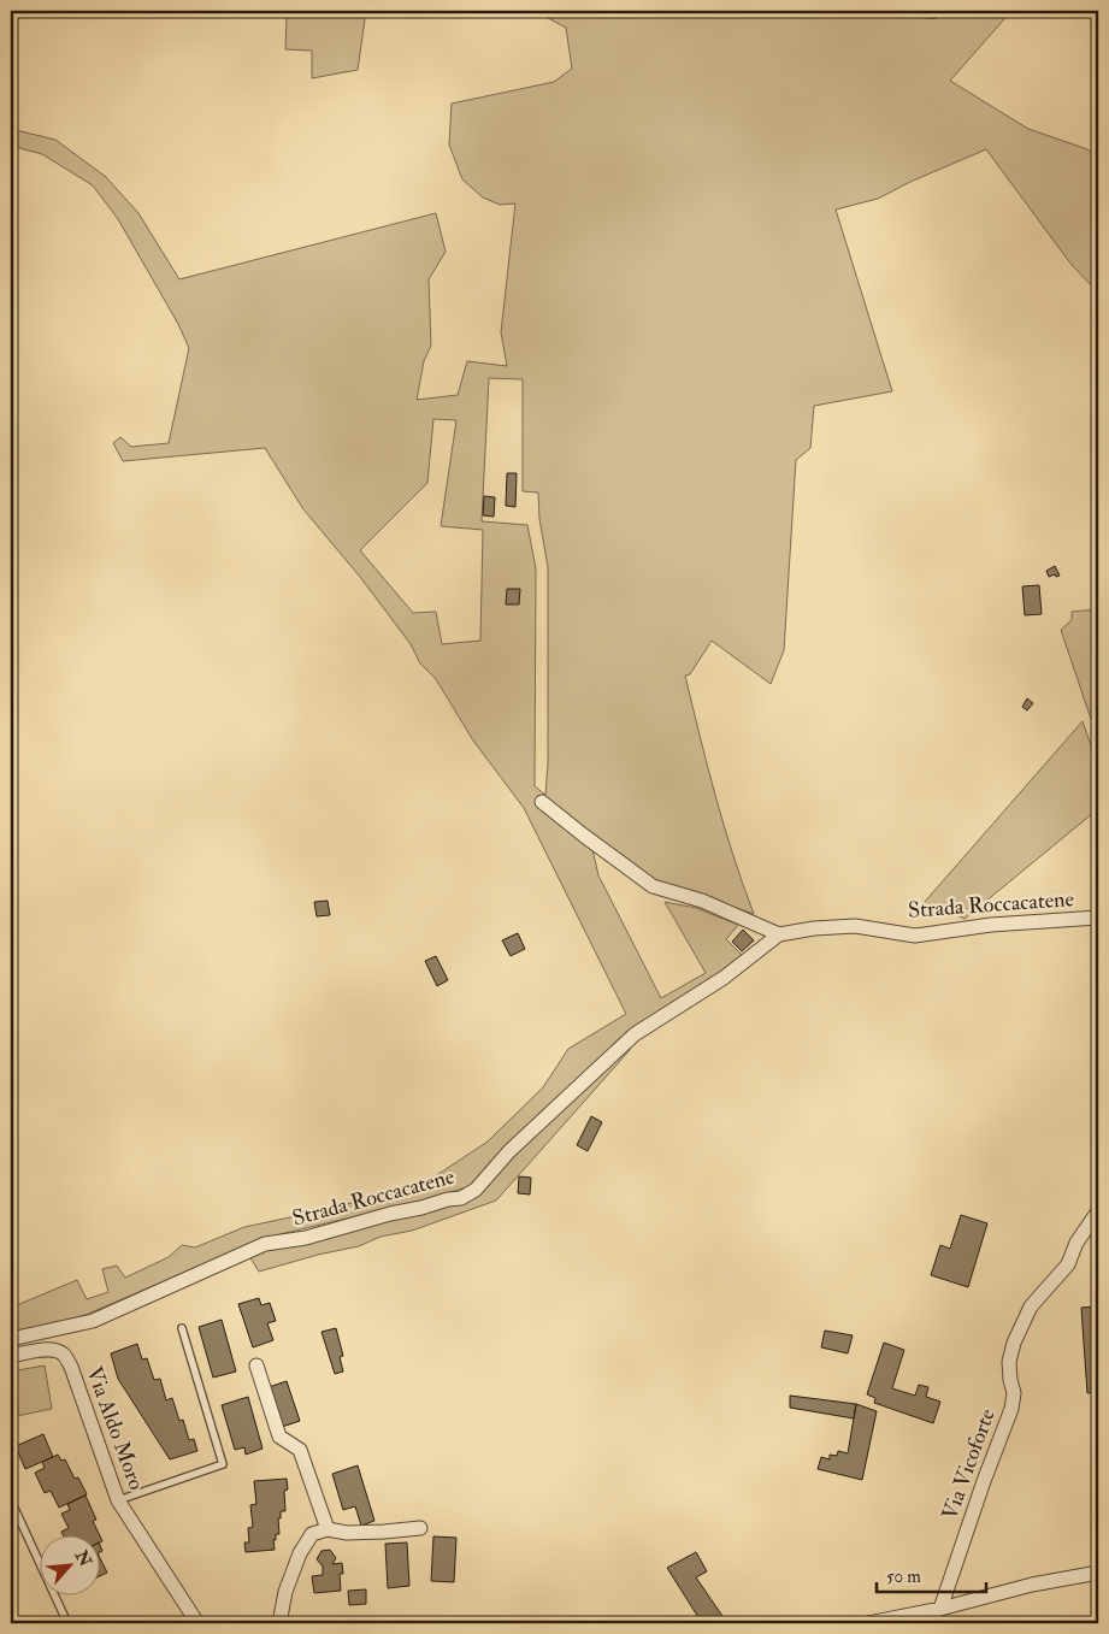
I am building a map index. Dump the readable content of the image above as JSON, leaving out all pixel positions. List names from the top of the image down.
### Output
{
  "streets": {
    "street": ["Strada Roccacatene", "Via Aldo Moro", "Via Vicoforte"]
  },
  "scale_bar": "50 m",
  "north": "top right"
}
